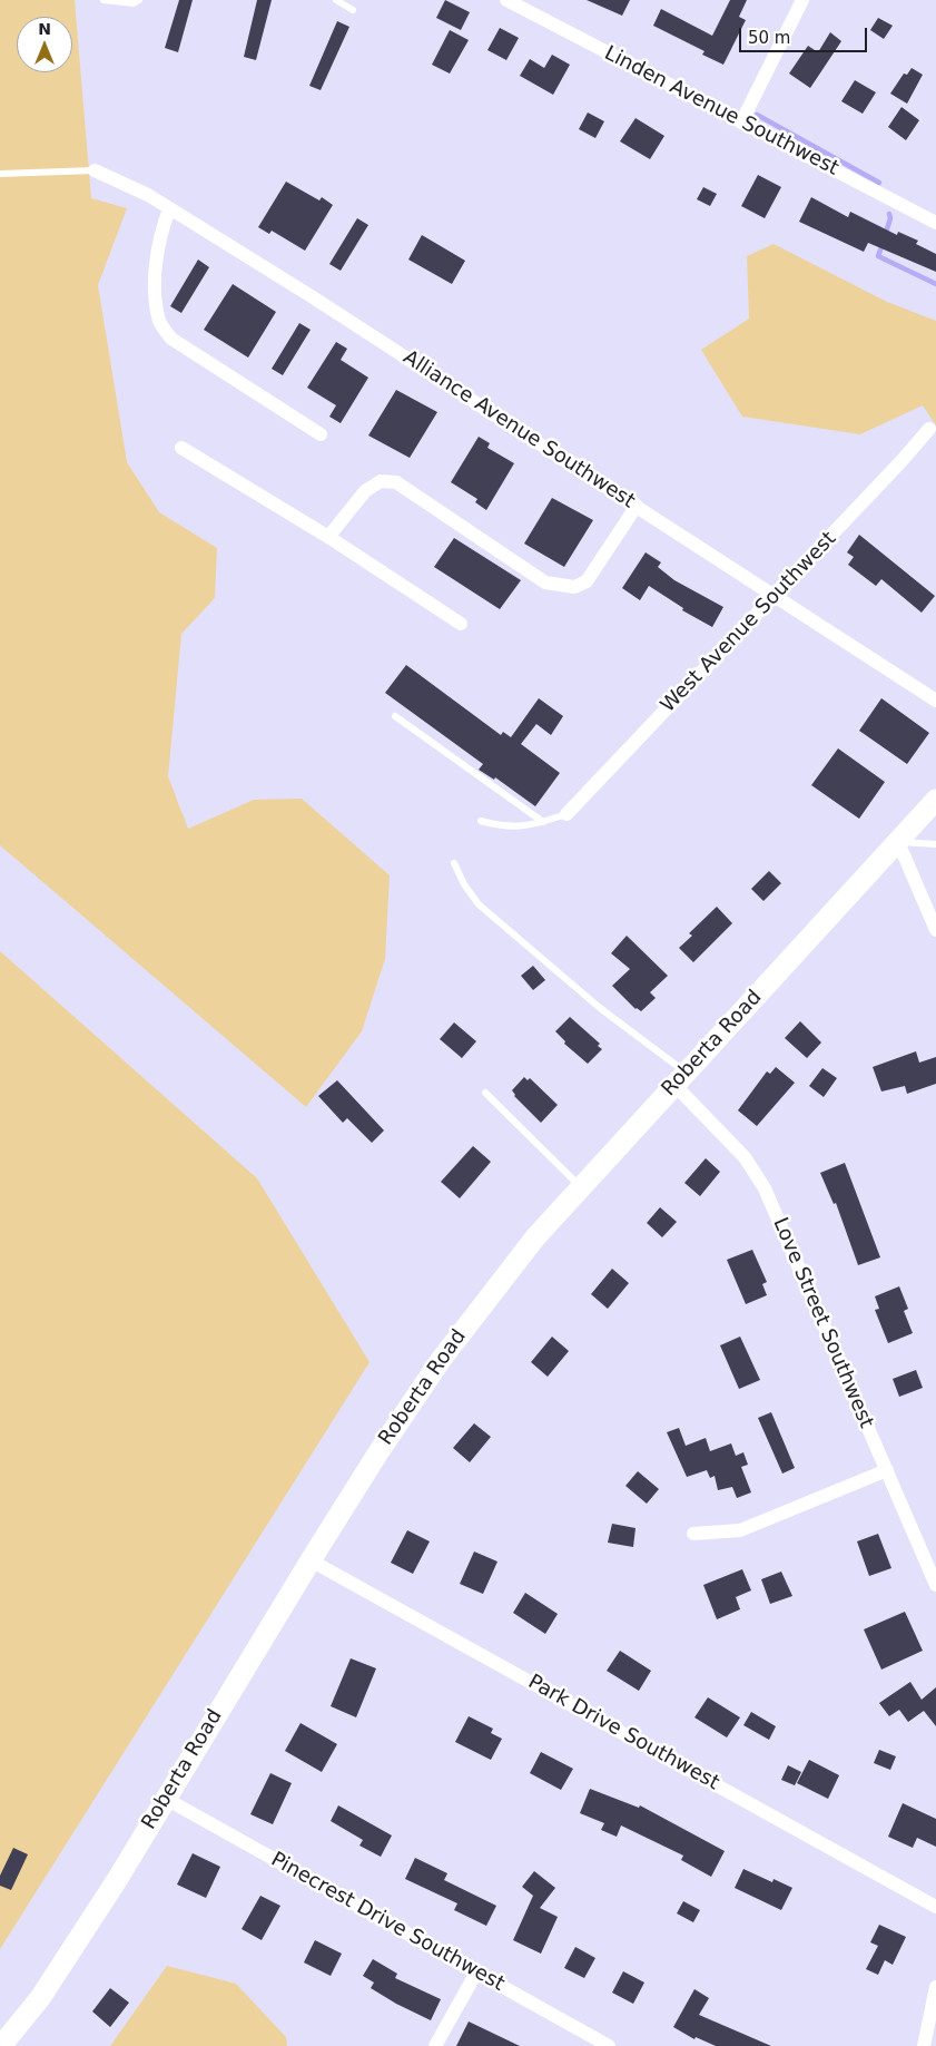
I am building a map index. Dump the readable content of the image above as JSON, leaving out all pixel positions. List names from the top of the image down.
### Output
{
  "streets": {
    "street": [
      "Linden Avenue Southwest",
      "Alliance Avenue Southwest",
      "West Avenue Southwest",
      "Roberta Road",
      "Love Street Southwest",
      "Park Drive Southwest",
      "Pinecrest Drive Southwest"
    ]
  },
  "crossings": [
    ["Alliance Avenue Southwest", "West Avenue Southwest"],
    ["Roberta Road", "Love Street Southwest"],
    ["Roberta Road", "Park Drive Southwest"],
    ["Roberta Road", "Pinecrest Drive Southwest"]
  ],
  "scale_bar": "50 m",
  "north": "top"
}
